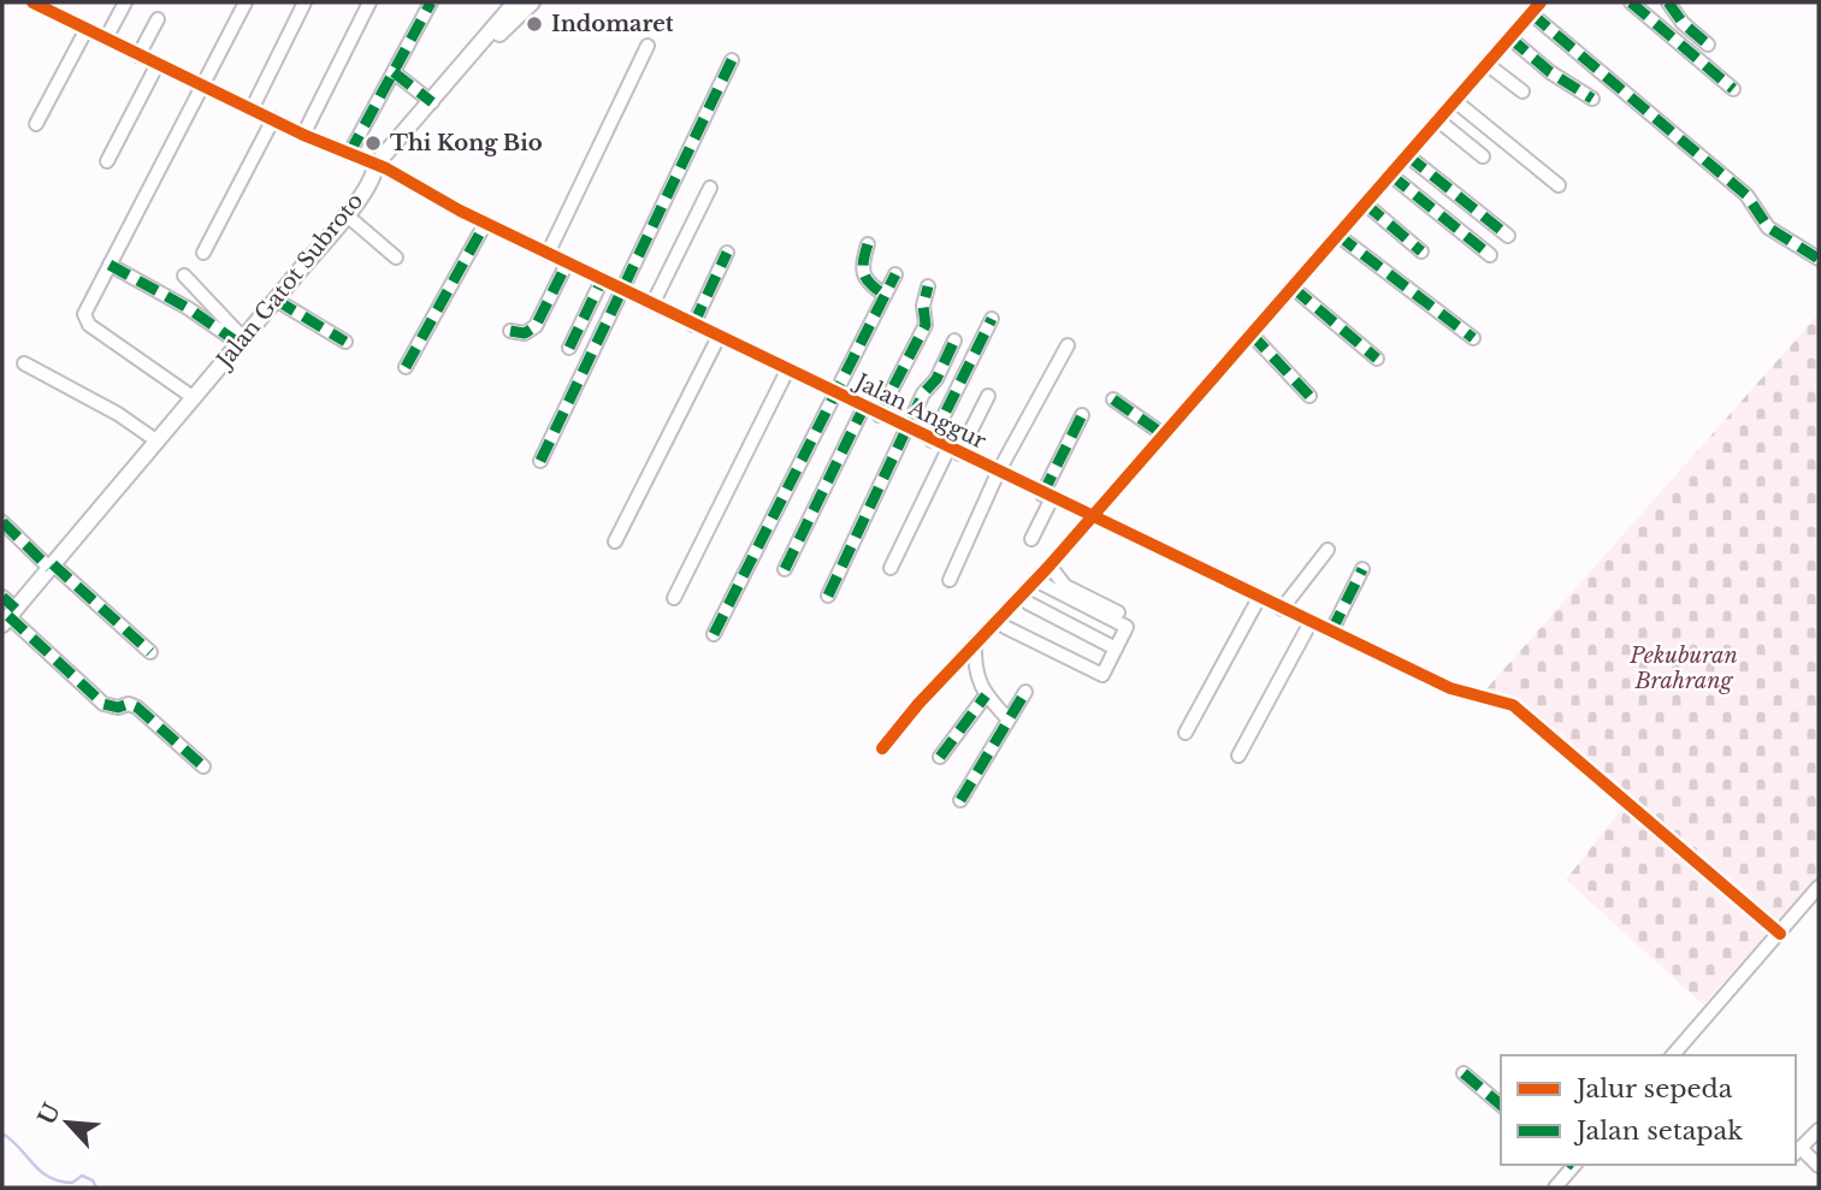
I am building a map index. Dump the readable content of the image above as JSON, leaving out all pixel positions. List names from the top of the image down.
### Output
{
  "streets": {
    "main road": ["Jalan Gatot Subroto"],
    "street": ["Jalan Anggur"]
  },
  "crossings": [
    ["Jalan Gatot Subroto", "Jalan Anggur"]
  ],
  "parks": ["Pekuburan Brahrang"],
  "places": ["Indomaret", "Thi Kong Bio"],
  "legend": ["Jalur sepeda", "Jalan setapak"],
  "north": "top left"
}
